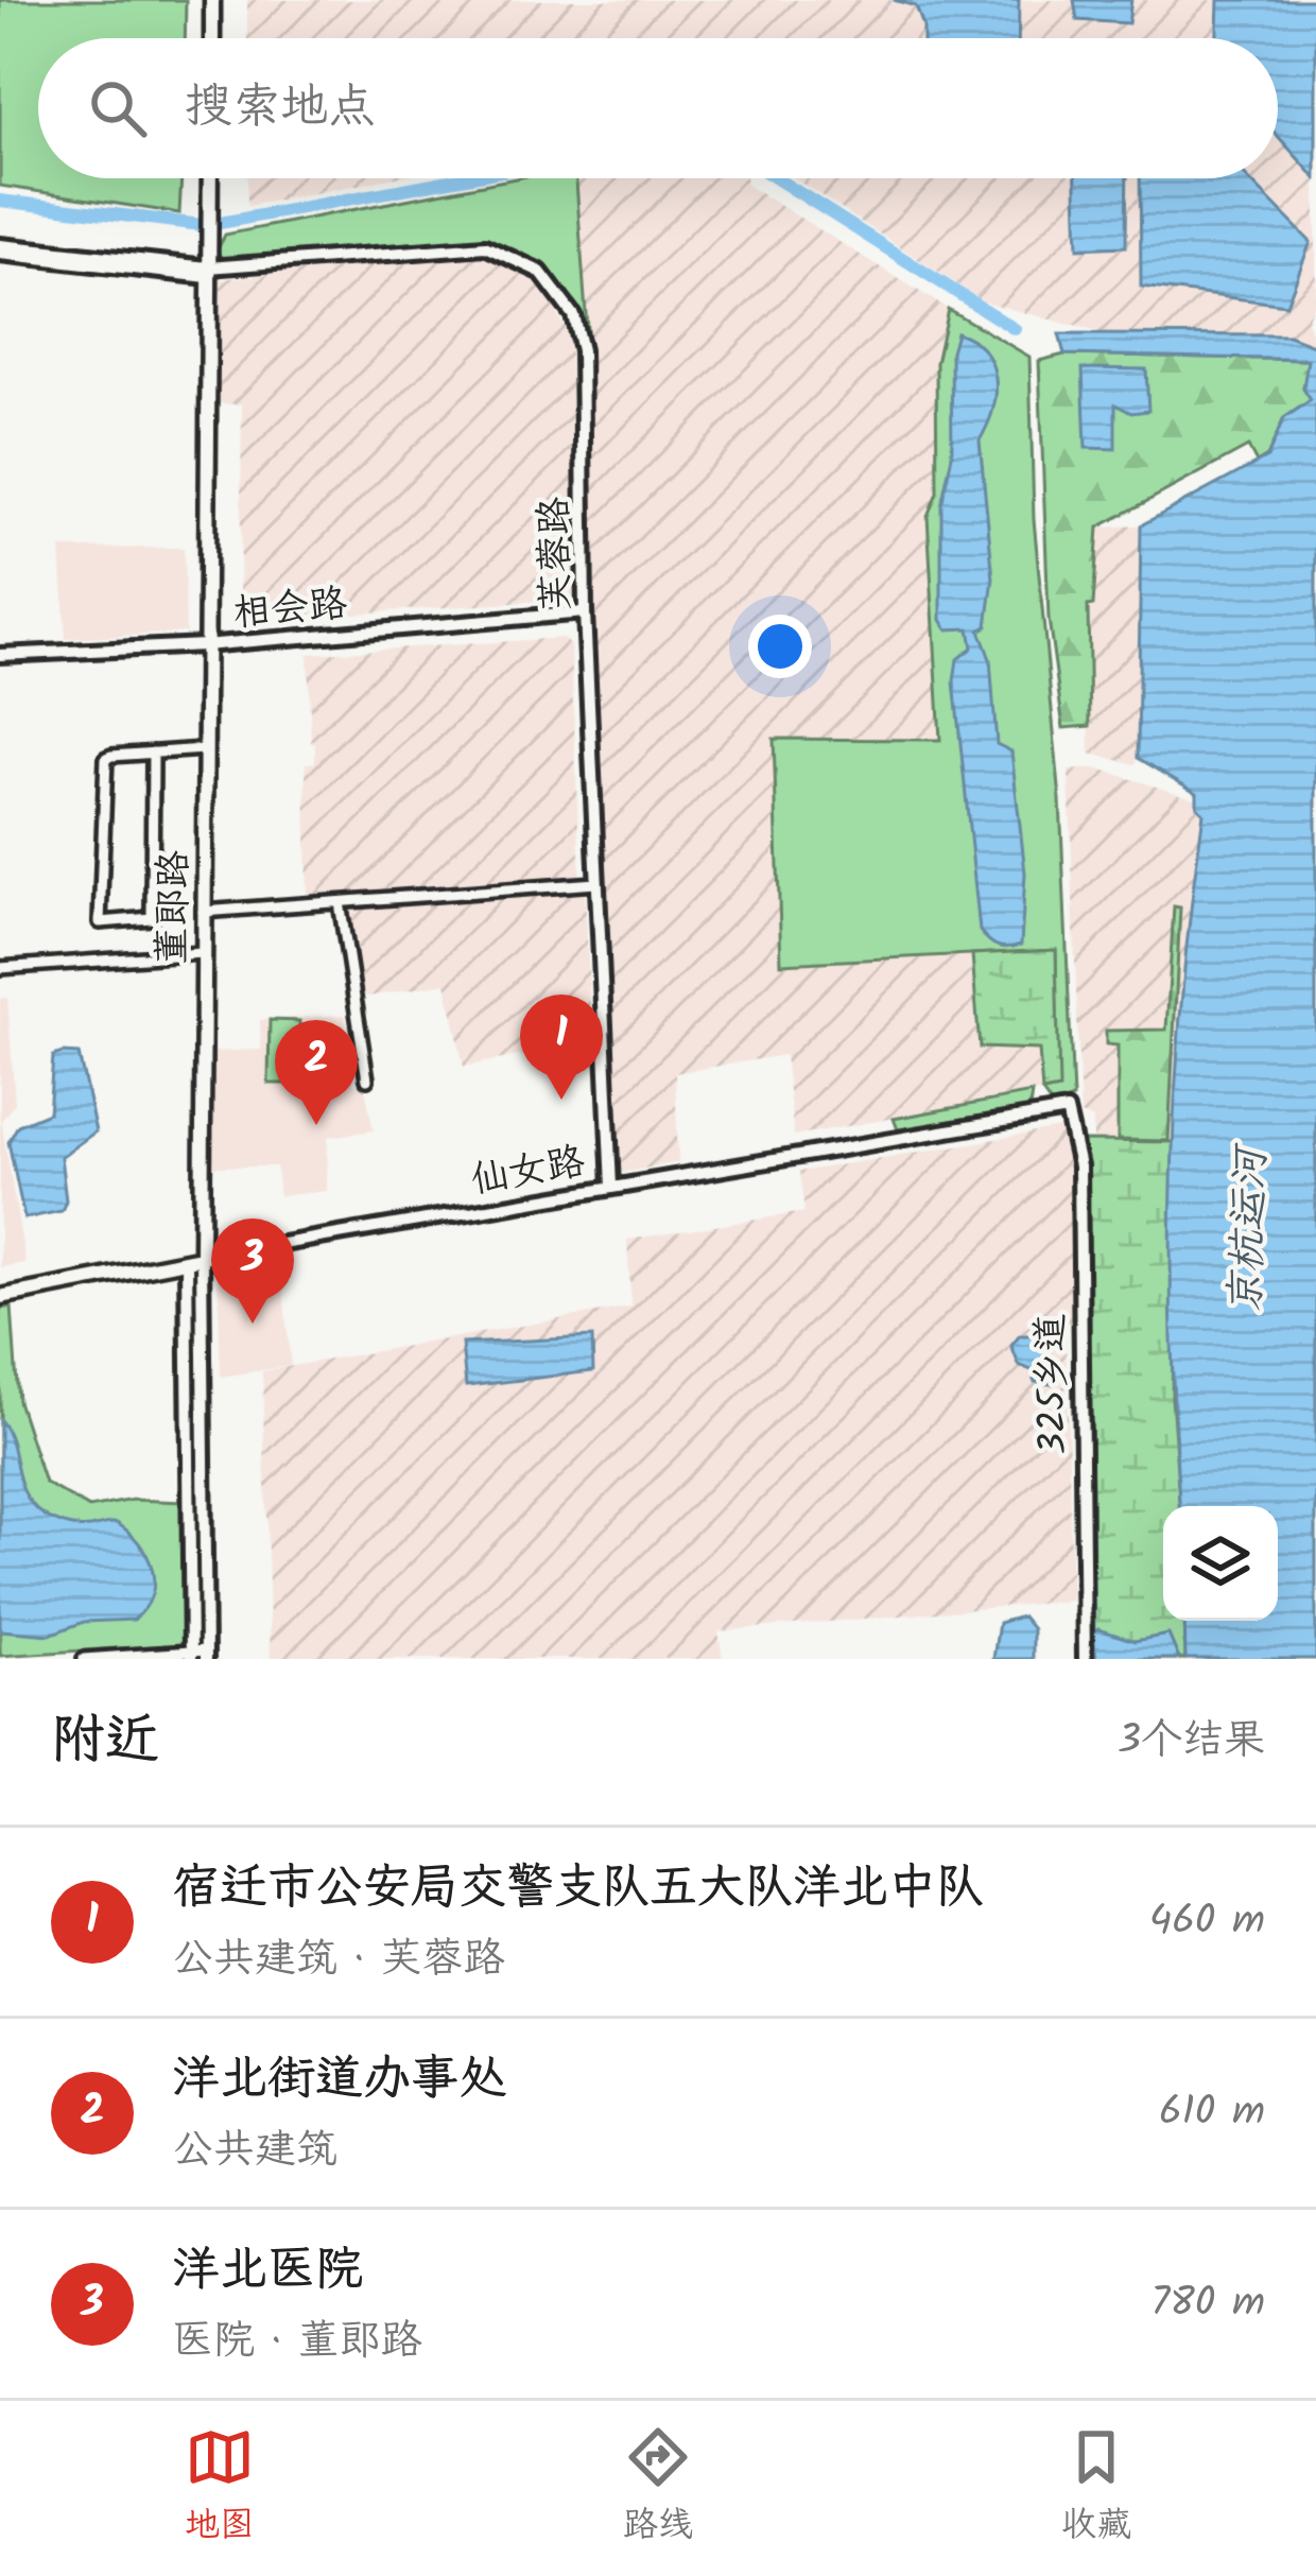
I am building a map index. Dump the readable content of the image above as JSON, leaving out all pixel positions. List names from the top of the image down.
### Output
{
  "streets": {
    "main road": ["董郎路", "仙女路"],
    "street": ["芙蓉路", "相会路", "325乡道"]
  },
  "crossings": [
    ["芙蓉路", "相会路"],
    ["芙蓉路", "董郎路"],
    ["芙蓉路", "仙女路"],
    ["相会路", "董郎路"],
    ["董郎路", "仙女路"],
    ["仙女路", "325乡道"]
  ],
  "water": ["京杭运河"],
  "page": {
    "search": "搜索地点",
    "pins": ["1", "2", "3"],
    "heading": ["附近", "3个结果"],
    "list": [
      {
        "mark": "1",
        "name": "宿迁市公安局交警支队五大队洋北中队",
        "note": "公共建筑 · 芙蓉路",
        "value": "460 m"
      },
      {
        "mark": "2",
        "name": "洋北街道办事处",
        "note": "公共建筑",
        "value": "610 m"
      },
      {
        "mark": "3",
        "name": "洋北医院",
        "note": "医院 · 董郎路",
        "value": "780 m"
      }
    ],
    "nav": ["地图", "路线", "收藏"]
  }
}
